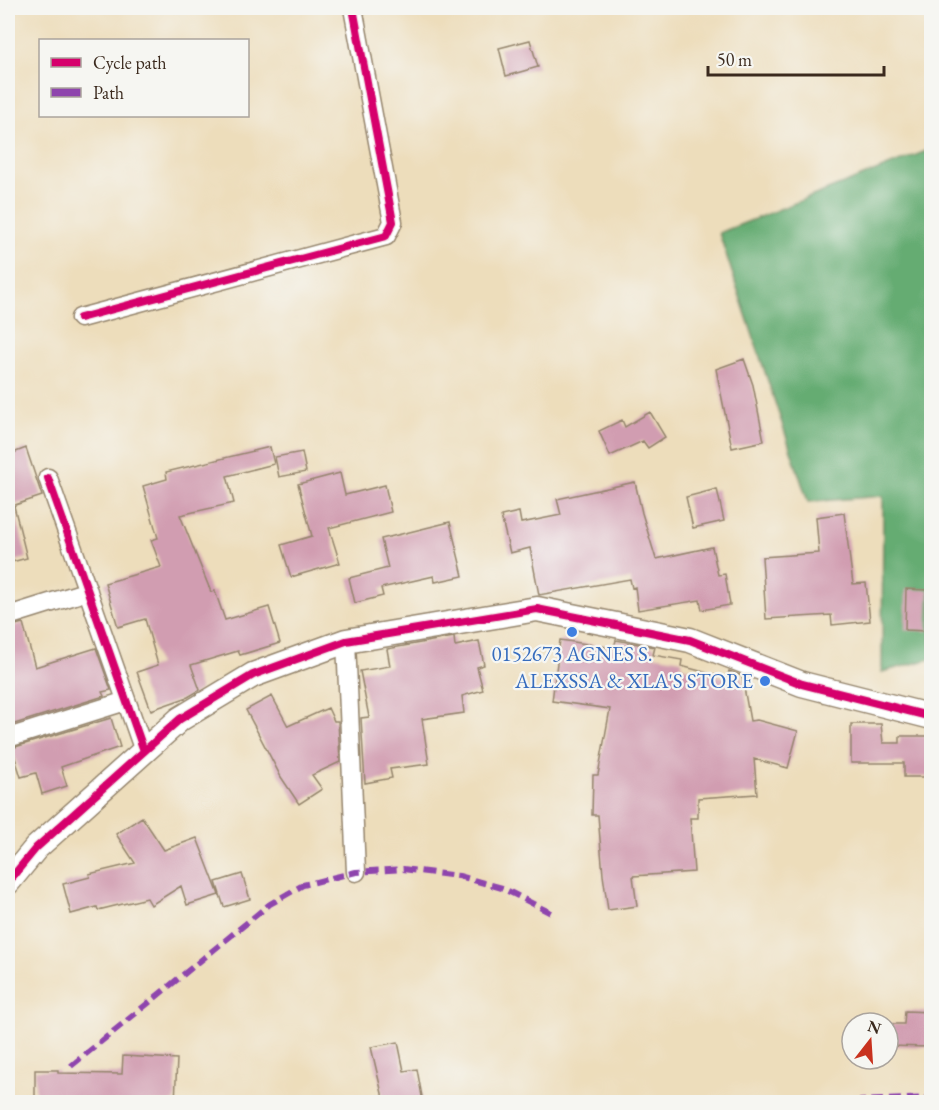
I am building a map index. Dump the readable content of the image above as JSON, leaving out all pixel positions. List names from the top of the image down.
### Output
{
  "places": ["0152673 AGNES S.", "ALEXSSA & XLA'S STORE"],
  "legend": ["Cycle path", "Path"],
  "scale_bar": "50 m",
  "north": "top"
}
